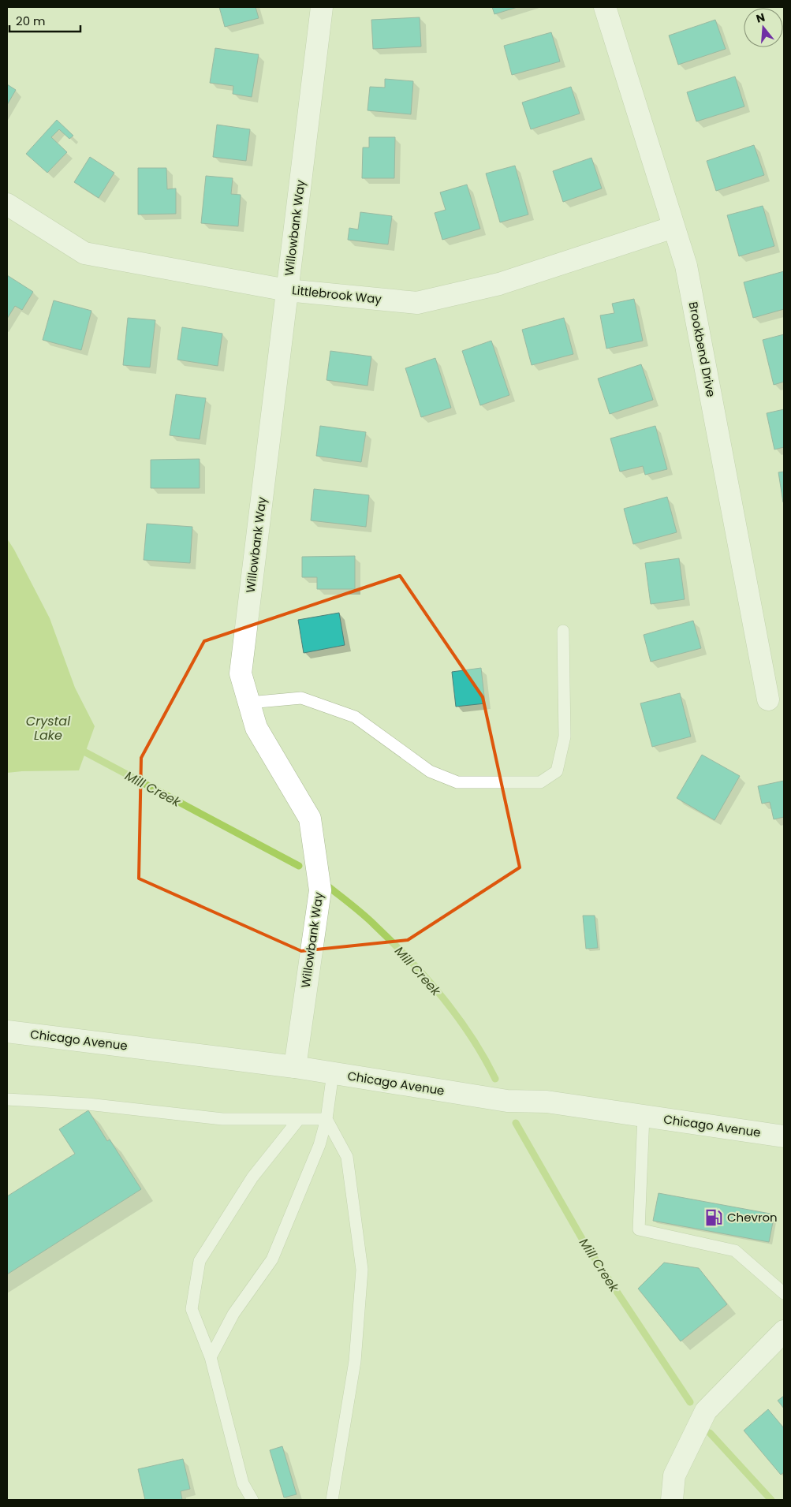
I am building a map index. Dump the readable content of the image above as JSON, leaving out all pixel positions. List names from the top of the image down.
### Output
{
  "streets": {
    "street": [
      "Willowbank Way",
      "Littlebrook Way",
      "Brookbend Drive",
      "Chicago Avenue"
    ]
  },
  "crossings": [
    ["Willowbank Way", "Littlebrook Way"],
    ["Willowbank Way", "Chicago Avenue"],
    ["Littlebrook Way", "Brookbend Drive"]
  ],
  "water": ["Crystal Lake", "Mill Creek"],
  "places": {
    "fuel station": ["Chevron"]
  },
  "scale_bar": "20 m",
  "north": "top"
}
